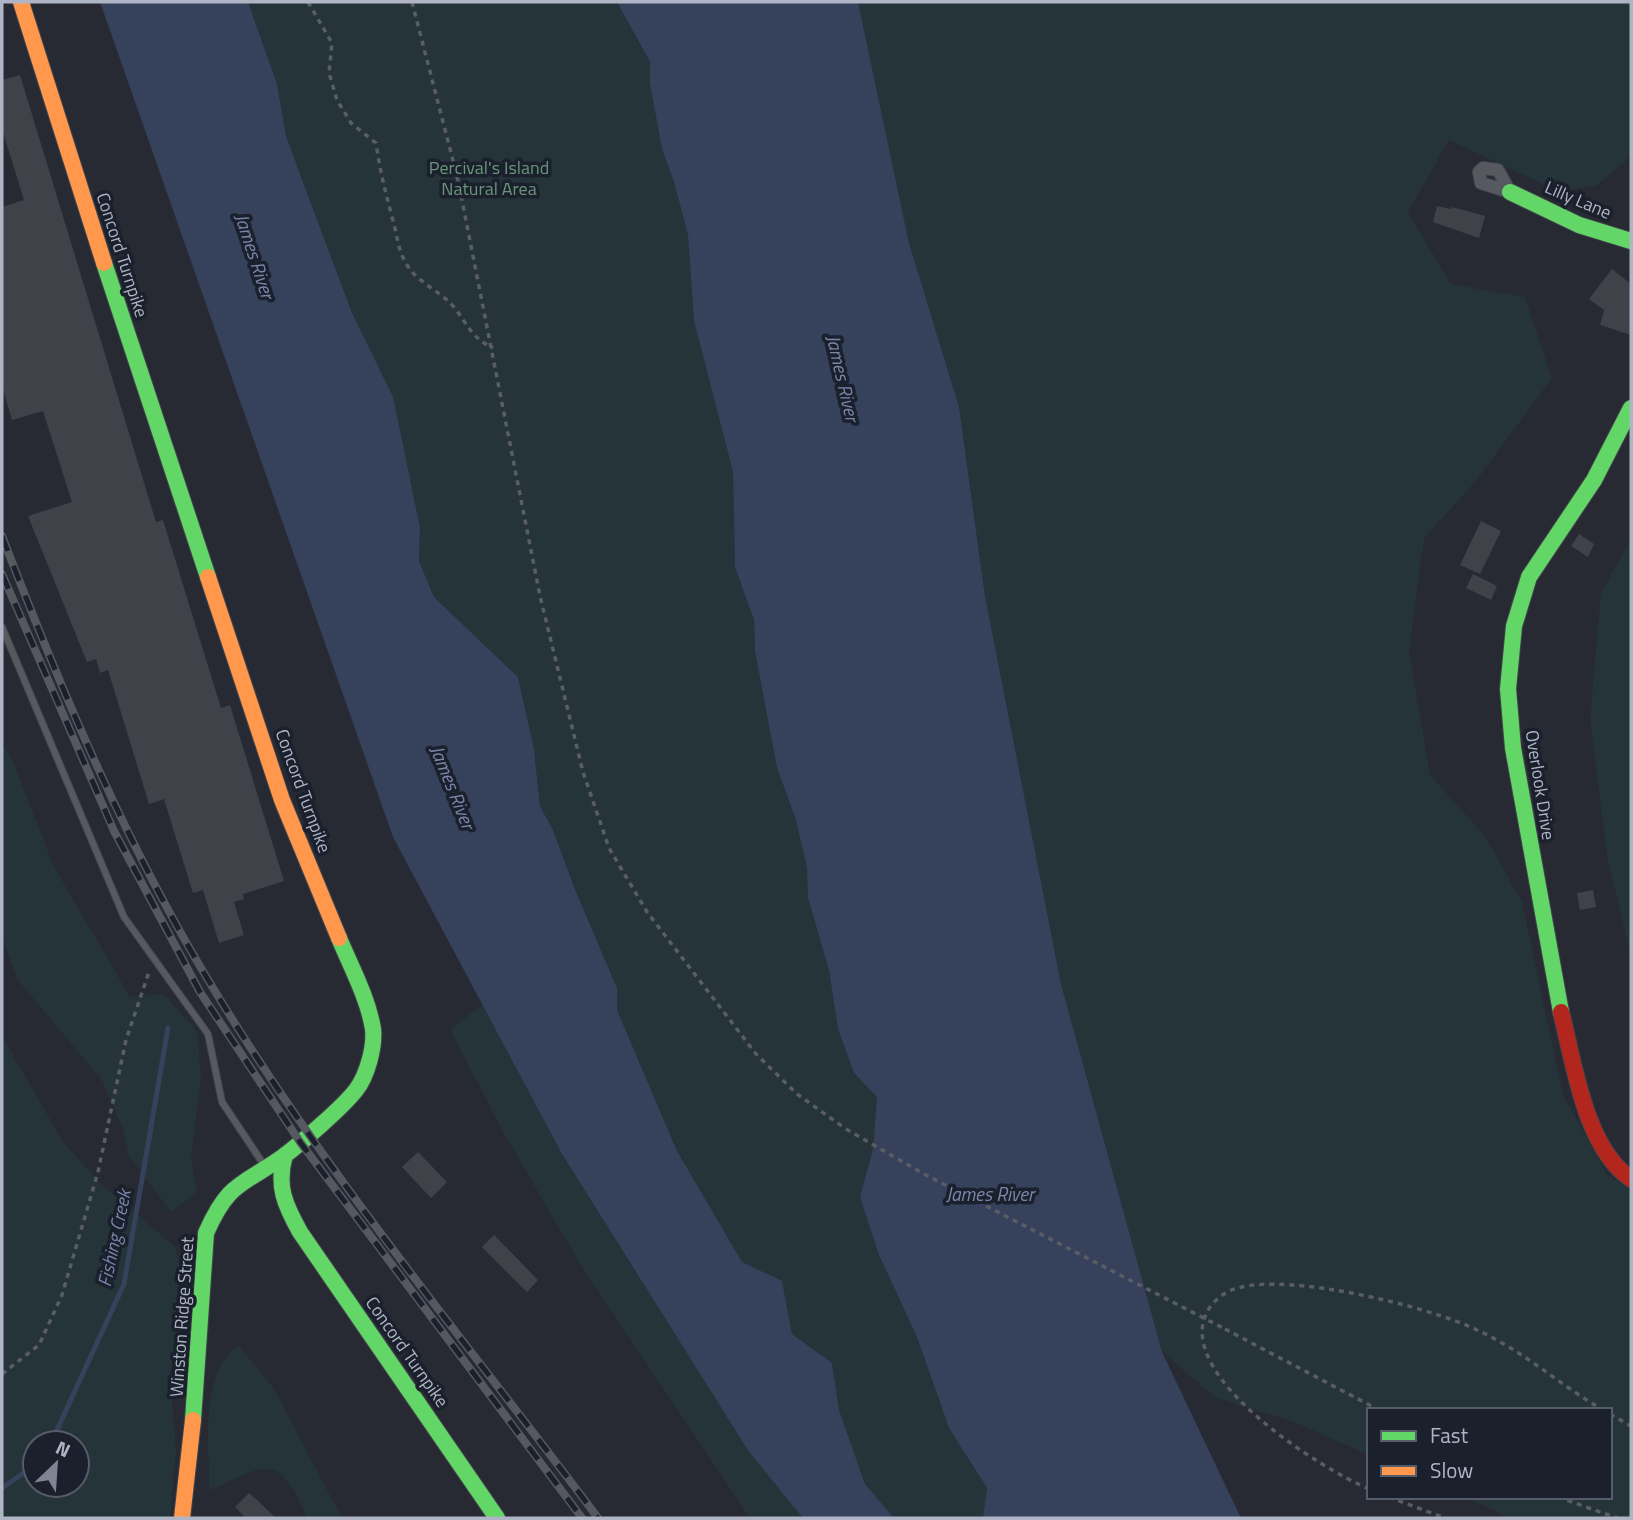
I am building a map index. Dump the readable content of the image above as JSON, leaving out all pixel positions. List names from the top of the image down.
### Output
{
  "streets": {
    "street": [
      "Lilly Lane",
      "Concord Turnpike",
      "Overlook Drive",
      "Winston Ridge Street"
    ]
  },
  "crossings": [
    ["Concord Turnpike", "Winston Ridge Street"]
  ],
  "water": ["James River", "Fishing Creek"],
  "parks": ["Percival's Island Natural Area"],
  "legend": ["Fast", "Slow"],
  "north": "top right"
}
